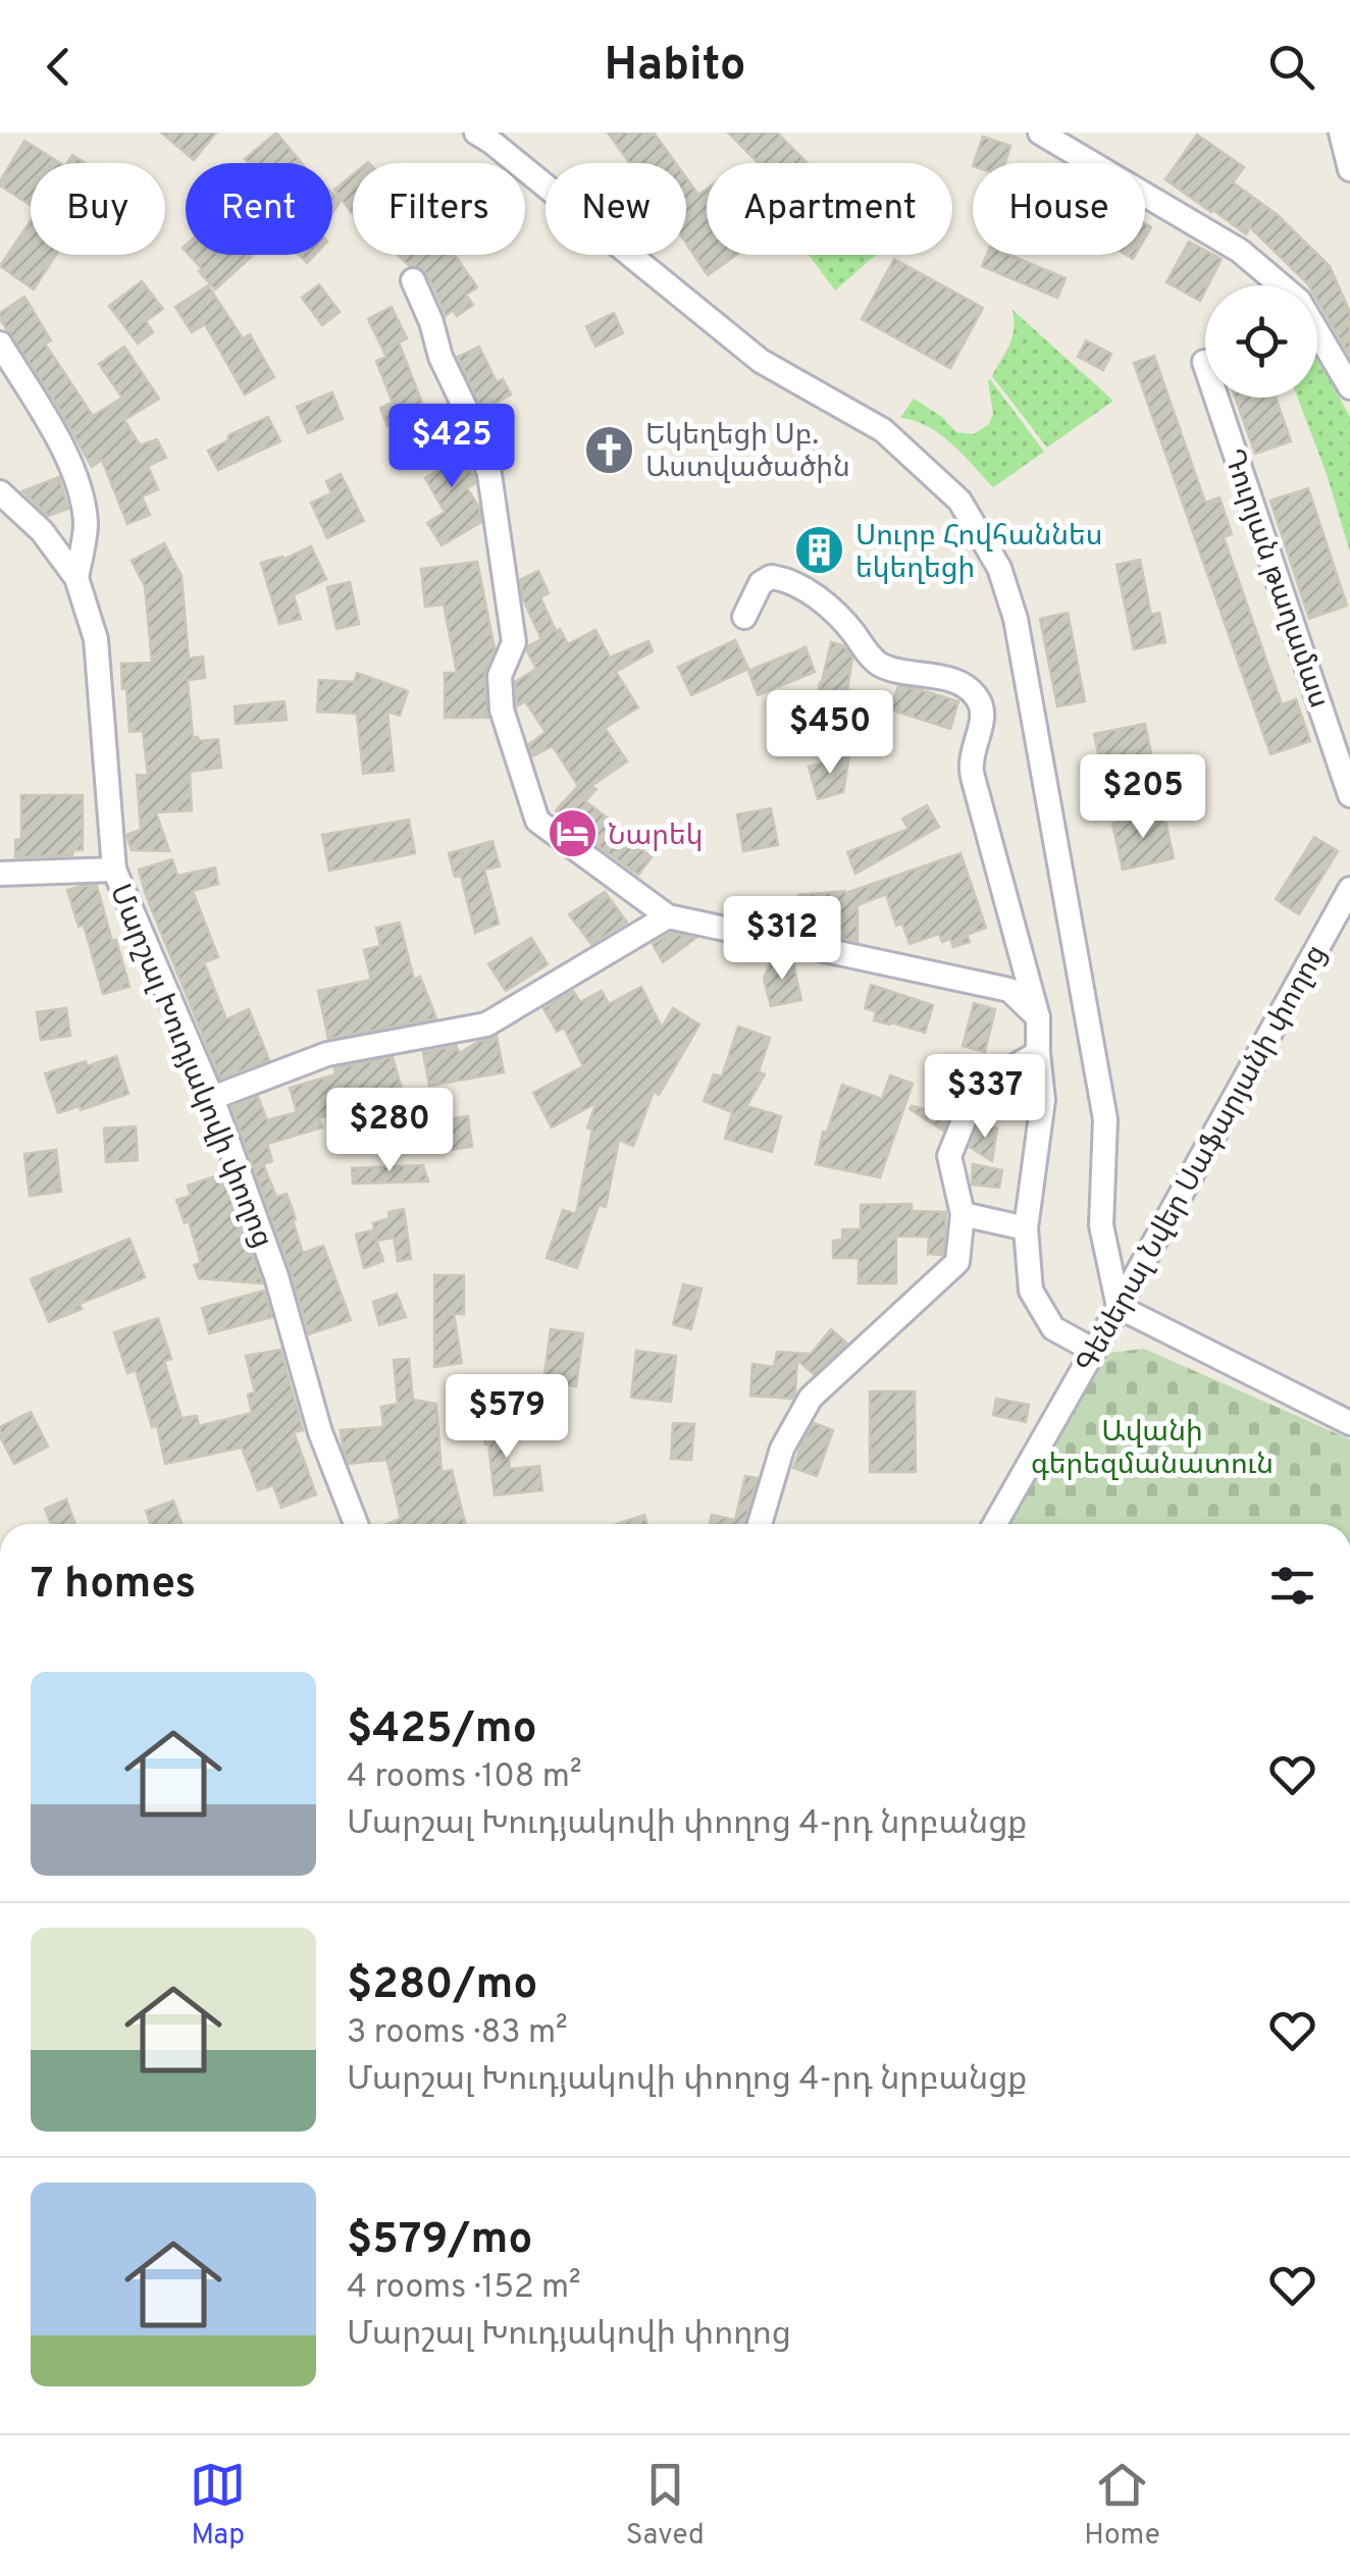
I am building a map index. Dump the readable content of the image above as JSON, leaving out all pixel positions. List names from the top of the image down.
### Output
{
  "streets": {
    "street": ["Դուրյան թաղամաս", "Մարշալ Խուդյակովի փողոց", "Գեներալ Նվեր Սաֆարյանի փողոց"]
  },
  "parks": ["Ավանի գերեզմանատուն"],
  "places": {
    "church": ["Եկեղեցի Սբ. Աստվածածին"],
    "building": ["Սուրբ Հովհաննես եկեղեցի"],
    "hotel": ["Նարեկ"]
  },
  "page": {
    "header": "Habito",
    "chip": [
      "Buy",
      "Rent",
      "Filters",
      "New",
      "Apartment",
      "House"
    ],
    "price": [
      "$425",
      "$450",
      "$205",
      "$312",
      "$337",
      "$280",
      "$579"
    ],
    "heading": "7 homes",
    "list": [
      {
        "name": "$425/mo",
        "note": "4 rooms · 108 m² · Մարշալ Խուդյակովի փողոց 4-րդ նրբանցք"
      },
      {
        "name": "$280/mo",
        "note": "3 rooms · 83 m² · Մարշալ Խուդյակովի փողոց 4-րդ նրբանցք"
      },
      {
        "name": "$579/mo",
        "note": "4 rooms · 152 m² · Մարշալ Խուդյակովի փողոց"
      }
    ],
    "tabs": ["Map", "Saved", "Home"]
  }
}
